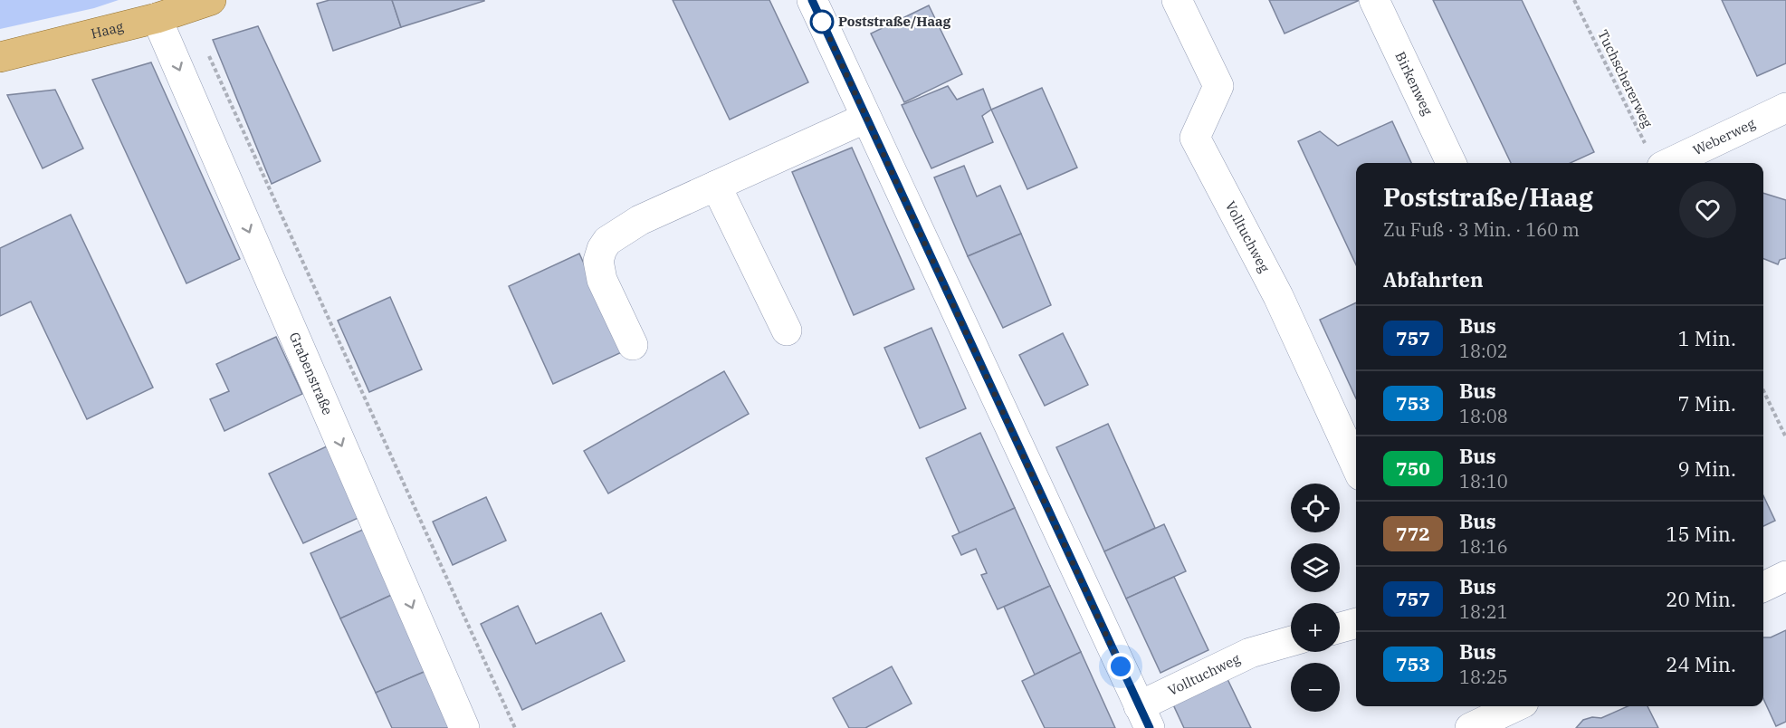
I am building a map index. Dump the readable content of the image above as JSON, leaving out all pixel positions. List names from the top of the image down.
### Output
{
  "streets": {
    "main road": ["Haag"],
    "street": [
      "Birkenweg",
      "Weberweg",
      "Volltuchweg",
      "Grabenstraße"
    ],
    "path": ["Tuchschererweg"]
  },
  "crossings": [
    ["Haag", "Grabenstraße"],
    ["Tuchschererweg", "Weberweg"]
  ],
  "one_way": ["Grabenstraße"],
  "places": ["Poststraße/Haag"],
  "lines": ["bus line 757"],
  "page": {
    "heading": [
      ["Poststraße/Haag", "Zu Fuß · 3 Min. · 160 m"],
      "Abfahrten"
    ],
    "list": [
      {
        "mark": "757",
        "name": "Bus",
        "note": "18:02",
        "value": "1 Min."
      },
      {
        "mark": "753",
        "name": "Bus",
        "note": "18:08",
        "value": "7 Min."
      },
      {
        "mark": "750",
        "name": "Bus",
        "note": "18:10",
        "value": "9 Min."
      },
      {
        "mark": "772",
        "name": "Bus",
        "note": "18:16",
        "value": "15 Min."
      },
      {
        "mark": "757",
        "name": "Bus",
        "note": "18:21",
        "value": "20 Min."
      },
      {
        "mark": "753",
        "name": "Bus",
        "note": "18:25",
        "value": "24 Min."
      }
    ],
    "map_buttons": ["+", "−"]
  }
}
